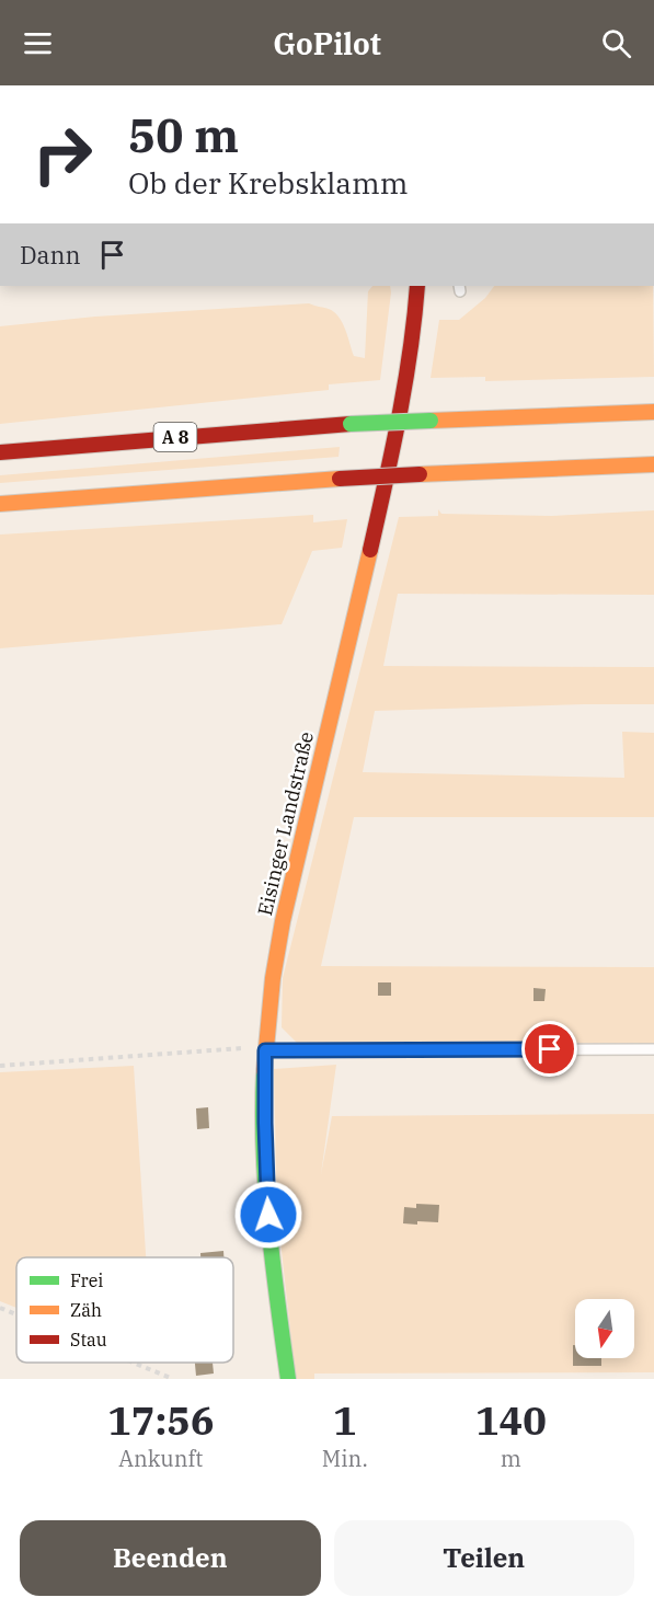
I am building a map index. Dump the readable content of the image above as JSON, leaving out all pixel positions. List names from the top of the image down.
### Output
{
  "streets": {
    "main road": ["A 8", "Eisinger Landstraße"]
  },
  "legend": ["Frei", "Zäh", "Stau"],
  "north": "bottom",
  "page": {
    "header": "GoPilot",
    "turn": ["50 m", "Ob der Krebsklamm"],
    "then": "Dann",
    "eta": [
      "17:56",
      "Ankunft",
      "1",
      "Min.",
      "140",
      "m"
    ],
    "buttons": ["Beenden", "Teilen"]
  }
}
